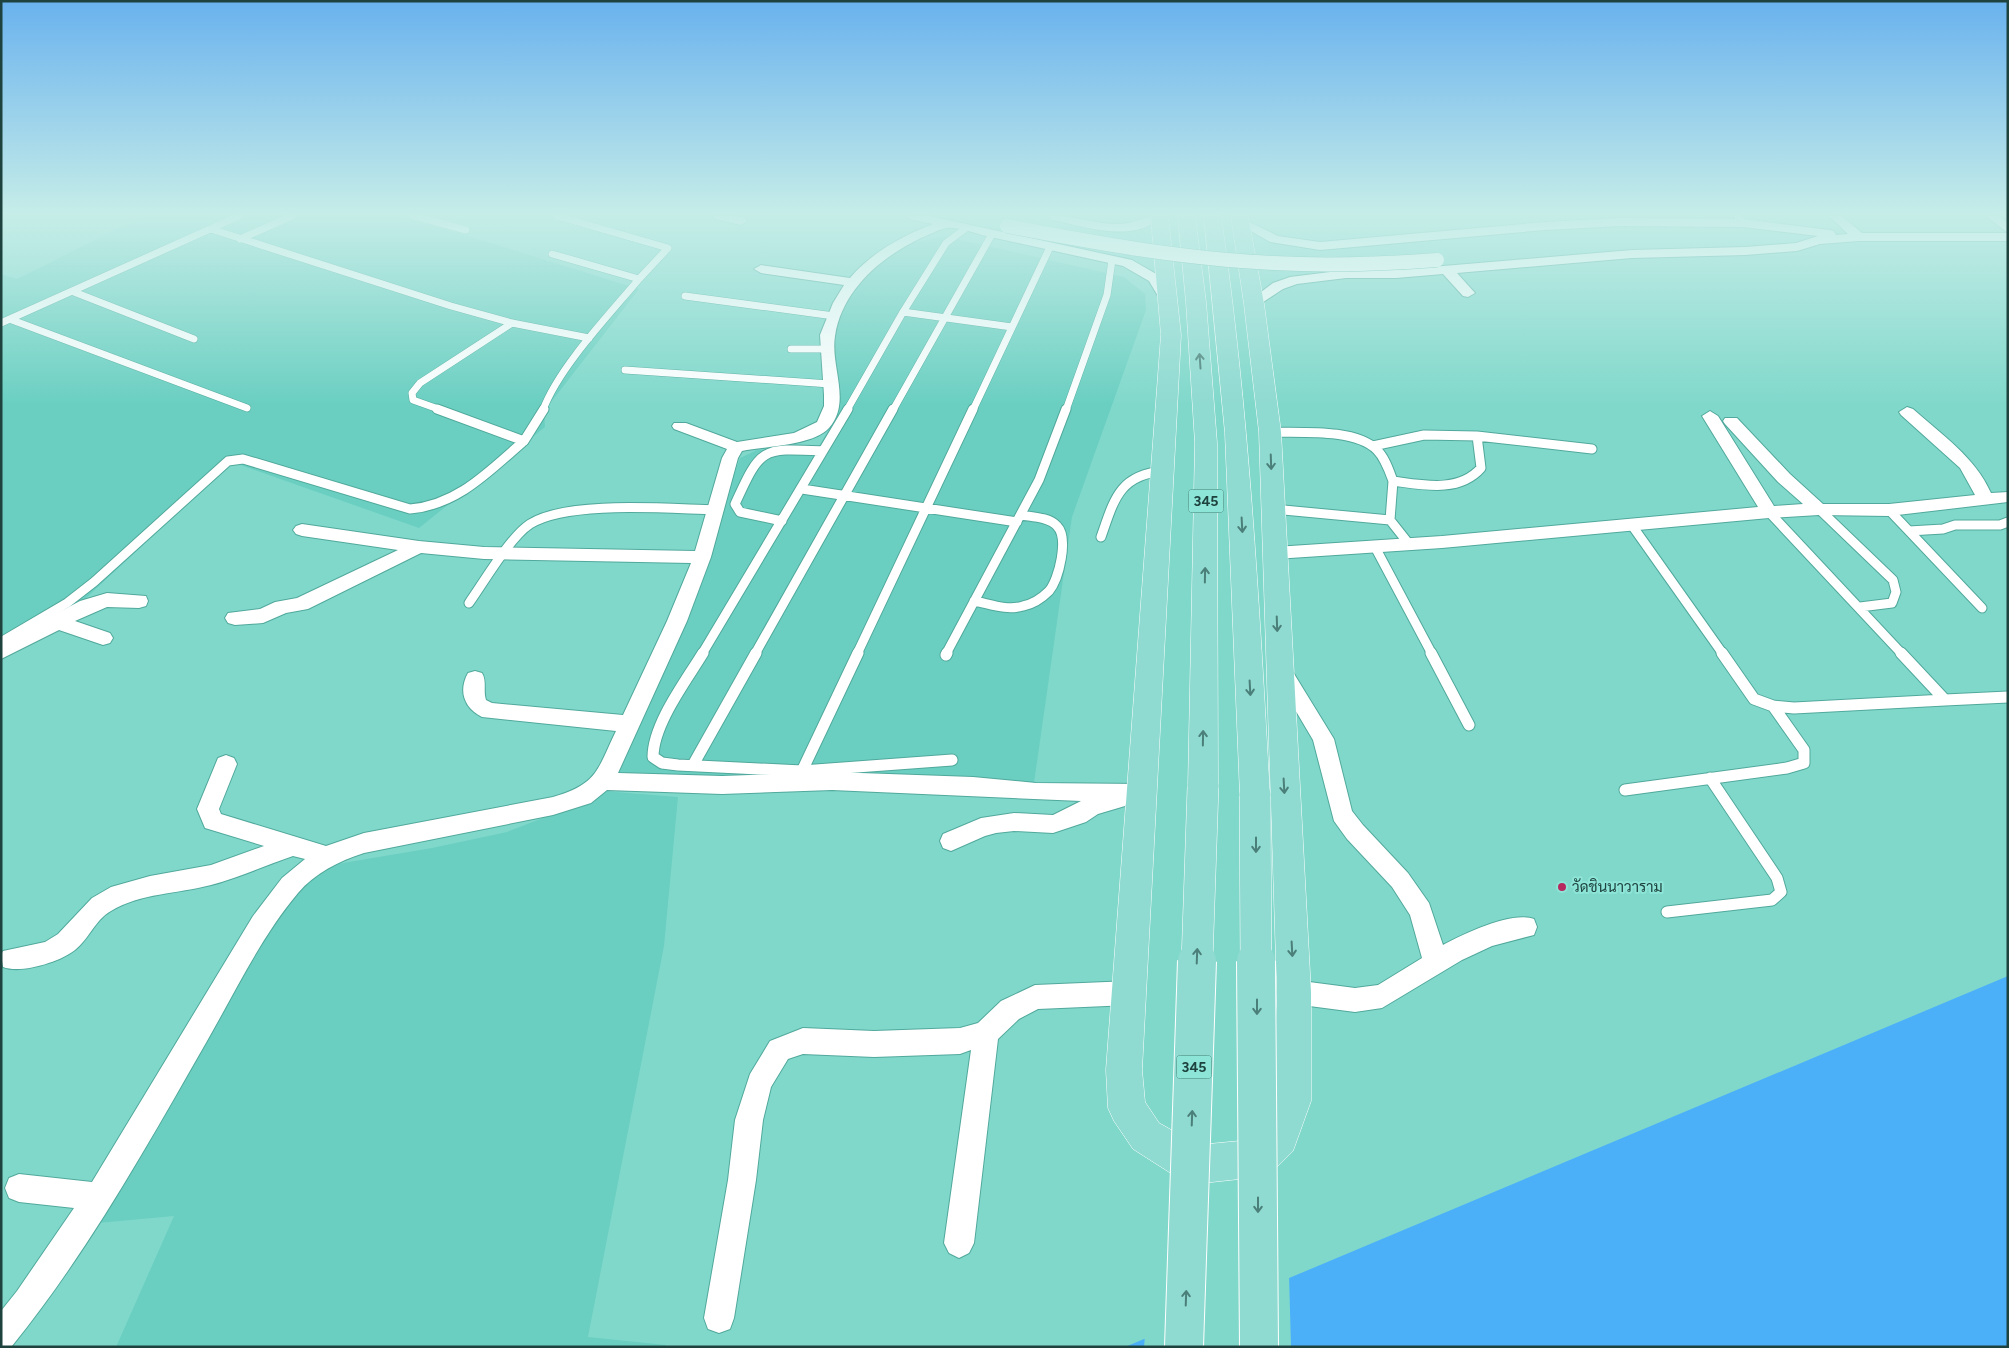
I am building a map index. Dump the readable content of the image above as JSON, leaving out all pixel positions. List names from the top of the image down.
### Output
{
  "streets": {
    "main road": ["345"]
  },
  "places": ["วัดชินนาวาราม"]
}
